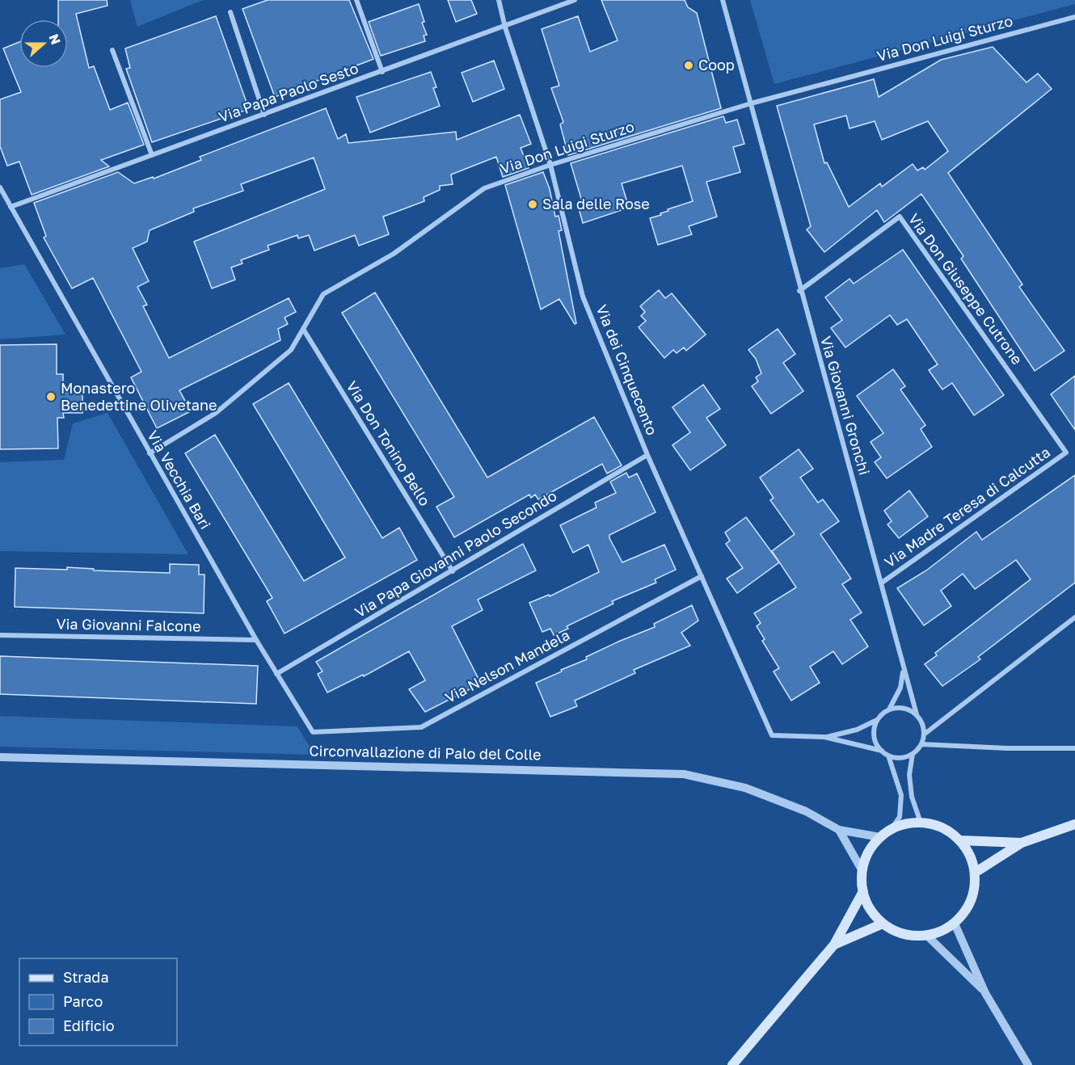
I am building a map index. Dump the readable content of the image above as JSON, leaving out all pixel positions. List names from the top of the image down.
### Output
{
  "streets": {
    "street": [
      "Via Don Luigi Sturzo",
      "Via Papa Paolo Sesto",
      "Via Don Giuseppe Cutrone",
      "Via dei Cinquecento",
      "Via Giovanni Gronchi",
      "Via Don Tonino Bello",
      "Via Vecchia Bari",
      "Via Madre Teresa di Calcutta",
      "Via Papa Giovanni Paolo Secondo",
      "Via Giovanni Falcone",
      "Via Nelson Mandela",
      "Circonvallazione di Palo del Colle"
    ]
  },
  "crossings": [
    ["Via Don Luigi Sturzo", "Via dei Cinquecento"],
    ["Via Don Luigi Sturzo", "Via Giovanni Gronchi"],
    ["Via Don Luigi Sturzo", "Via Don Tonino Bello"],
    ["Via Don Luigi Sturzo", "Via Vecchia Bari"],
    ["Via Papa Paolo Sesto", "Via dei Cinquecento"],
    ["Via Papa Paolo Sesto", "Via Vecchia Bari"],
    ["Via Don Giuseppe Cutrone", "Via Giovanni Gronchi"],
    ["Via Don Giuseppe Cutrone", "Via Madre Teresa di Calcutta"],
    ["Via dei Cinquecento", "Via Papa Giovanni Paolo Secondo"],
    ["Via dei Cinquecento", "Via Nelson Mandela"],
    ["Via Giovanni Gronchi", "Via Madre Teresa di Calcutta"],
    ["Via Don Tonino Bello", "Via Papa Giovanni Paolo Secondo"],
    ["Via Vecchia Bari", "Via Papa Giovanni Paolo Secondo"],
    ["Via Vecchia Bari", "Via Giovanni Falcone"],
    ["Via Vecchia Bari", "Via Nelson Mandela"]
  ],
  "places": ["Coop", "Sala delle Rose", "Monastero Benedettine Olivetane"],
  "legend": ["Strada", "Parco", "Edificio"],
  "north": "right"
}
